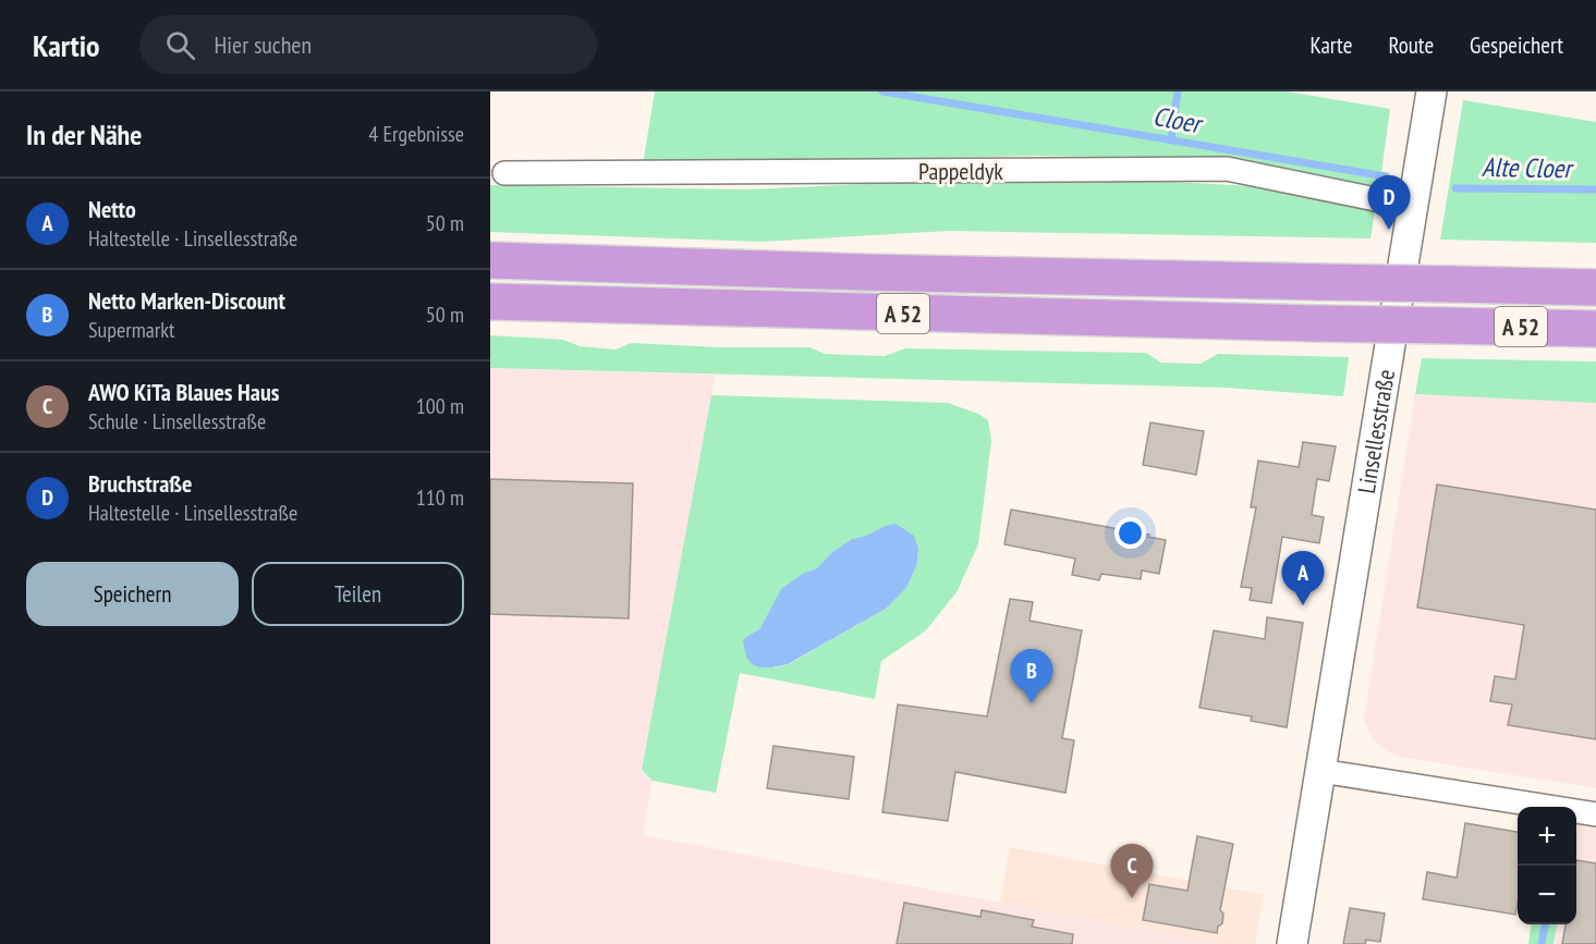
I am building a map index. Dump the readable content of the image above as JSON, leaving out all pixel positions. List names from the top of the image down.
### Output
{
  "streets": {
    "highway": ["A 52"],
    "street": ["Pappeldyk", "Linsellesstraße"]
  },
  "crossings": [
    ["Pappeldyk", "Linsellesstraße"]
  ],
  "water": ["Cloer", "Alte Cloer"],
  "page": {
    "header": "Kartio",
    "search": "Hier suchen",
    "nav": ["Karte", "Route", "Gespeichert"],
    "heading": ["In der Nähe", "4 Ergebnisse"],
    "pins": [
      "D",
      "A",
      "B",
      "C"
    ],
    "list": [
      {
        "mark": "A",
        "name": "Netto",
        "note": "Haltestelle · Linsellesstraße",
        "value": "50 m"
      },
      {
        "mark": "B",
        "name": "Netto Marken-Discount",
        "note": "Supermarkt",
        "value": "50 m"
      },
      {
        "mark": "C",
        "name": "AWO KiTa Blaues Haus",
        "note": "Schule · Linsellesstraße",
        "value": "100 m"
      },
      {
        "mark": "D",
        "name": "Bruchstraße",
        "note": "Haltestelle · Linsellesstraße",
        "value": "110 m"
      }
    ],
    "buttons": ["Speichern", "Teilen"],
    "map_buttons": ["+", "−"]
  }
}
